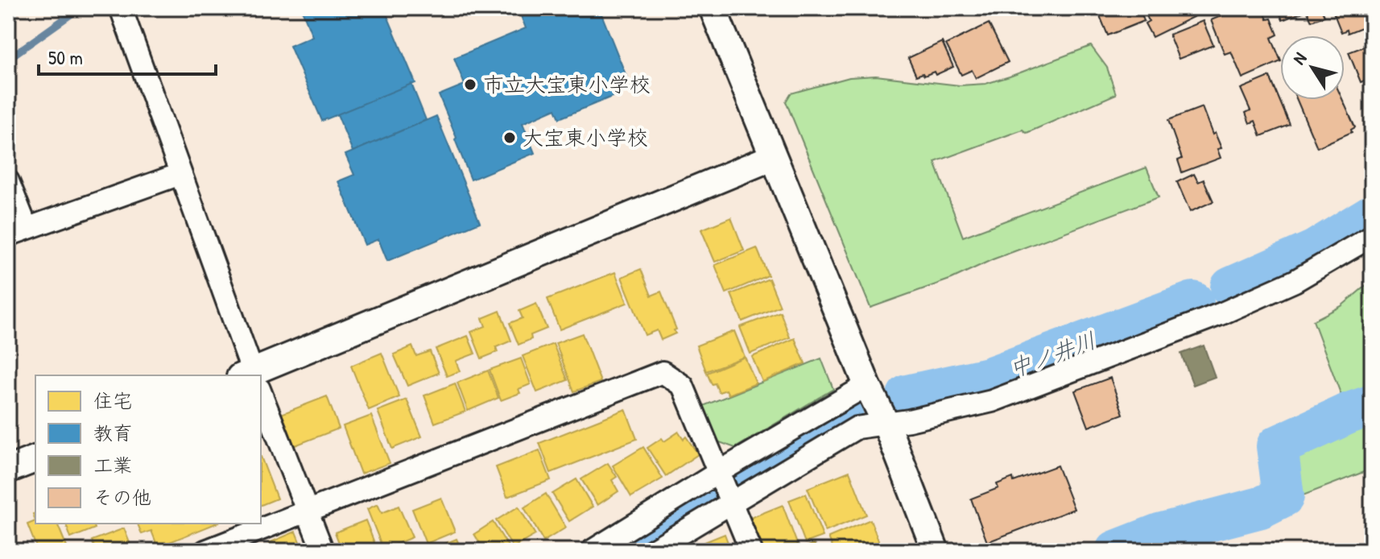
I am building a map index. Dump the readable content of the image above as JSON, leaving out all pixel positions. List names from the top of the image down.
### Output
{
  "water": ["中ノ井川"],
  "places": ["市立大宝東小学校", "大宝東小学校"],
  "legend": [
    "住宅",
    "教育",
    "工業",
    "その他"
  ],
  "scale_bar": "50 m",
  "north": "top left"
}
